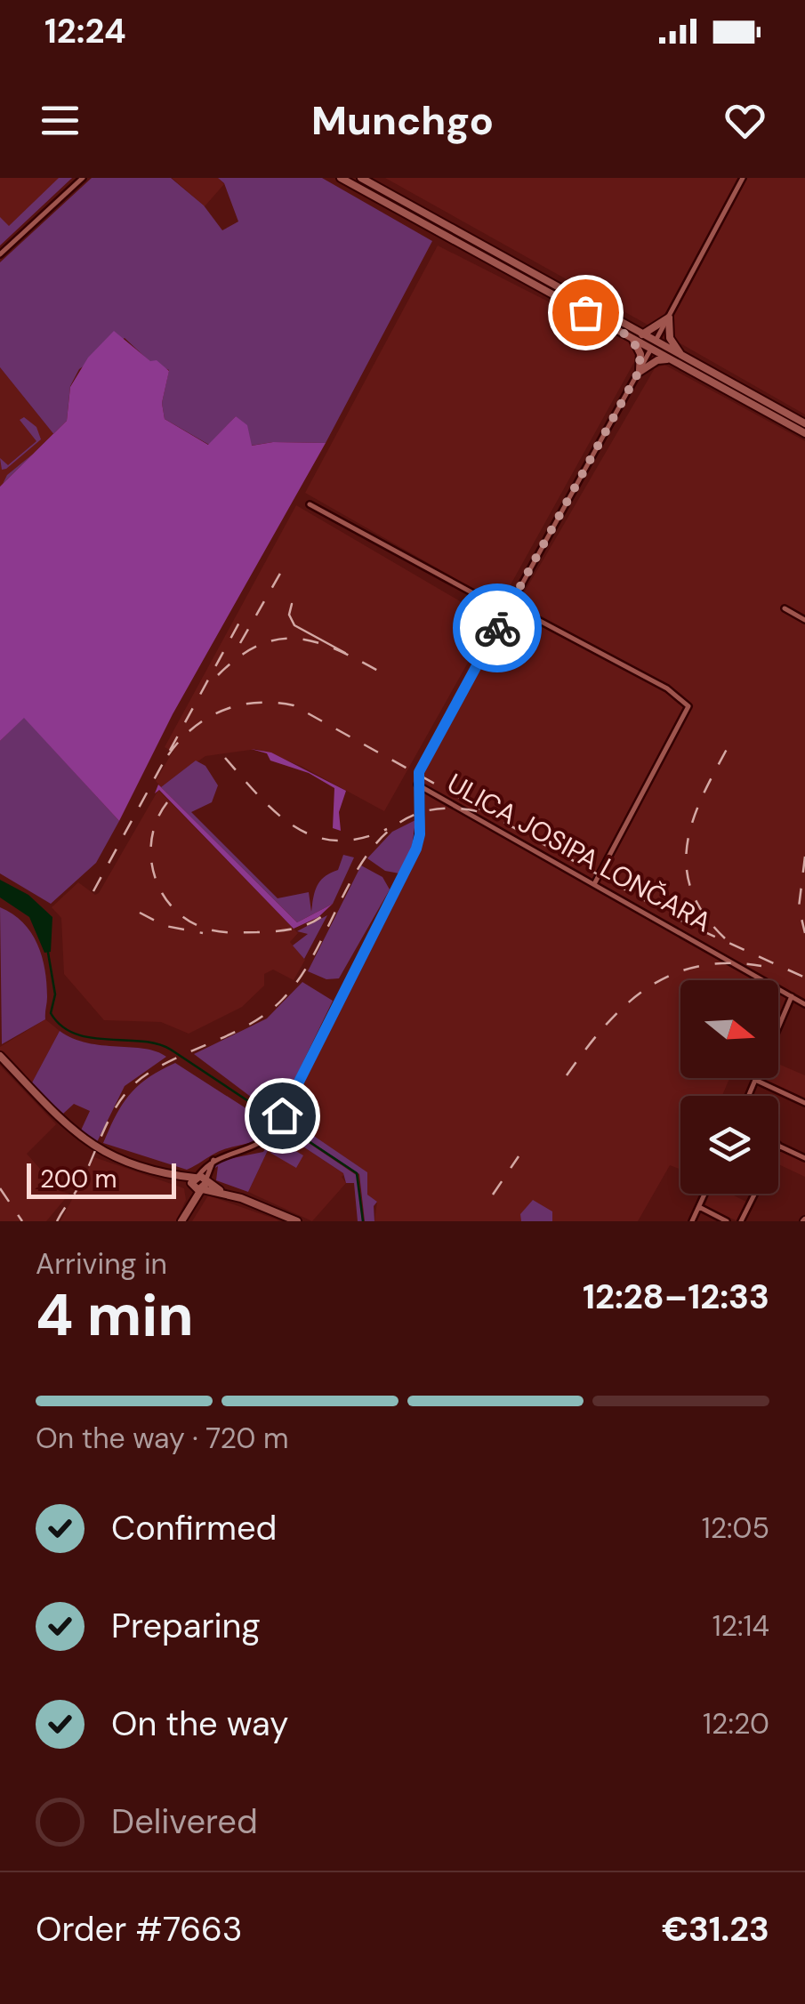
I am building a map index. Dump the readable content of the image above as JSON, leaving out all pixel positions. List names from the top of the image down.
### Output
{
  "streets": {
    "street": ["ULICA JOSIPA LONČARA"]
  },
  "scale_bar": "200 m",
  "north": "right",
  "page": {
    "status": "12:24",
    "header": "Munchgo",
    "scale": "200 m",
    "heading": ["4 min", "Arriving in", "12:28–12:33"],
    "panel": ["Order #7663", "€31.23"],
    "bar": "On the way · 720 m",
    "list": [
      ["Confirmed", "12:05"],
      ["Preparing", "12:14"],
      ["On the way", "12:20"],
      "Delivered"
    ]
  }
}
